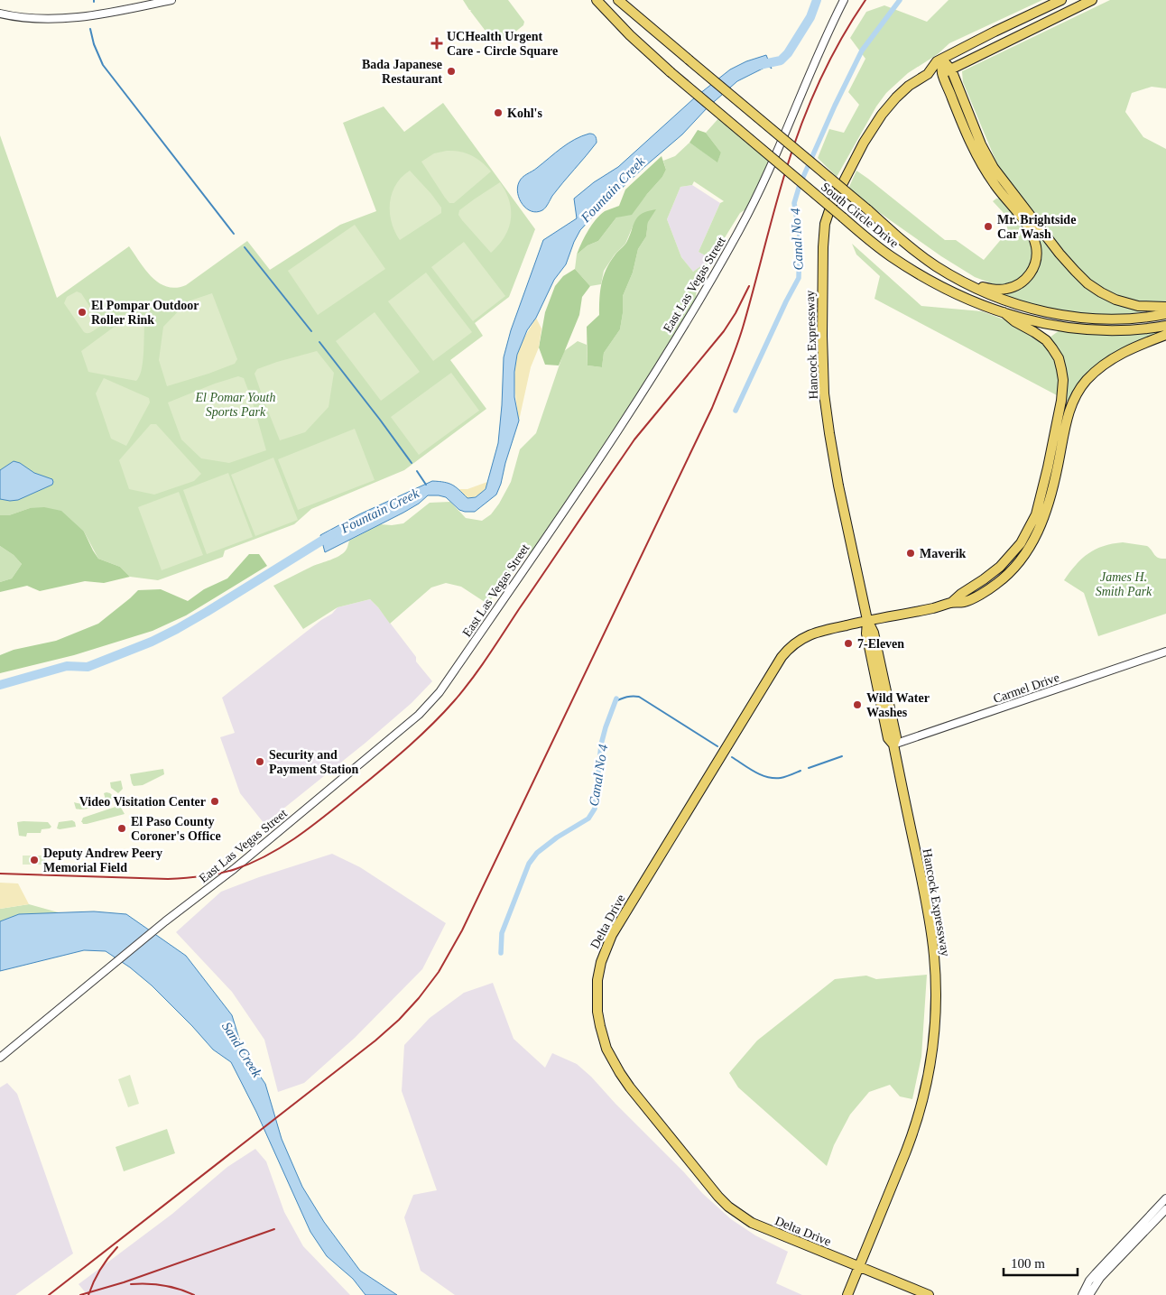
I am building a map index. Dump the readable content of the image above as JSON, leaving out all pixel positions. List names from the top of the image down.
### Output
{
  "streets": {
    "main road": ["South Circle Drive", "Hancock Expressway", "Delta Drive"],
    "street": ["East Las Vegas Street", "Carmel Drive"]
  },
  "crossings": [
    ["Hancock Expressway", "Carmel Drive"],
    ["Hancock Expressway", "Delta Drive"]
  ],
  "water": ["Fountain Creek", "Canal No 4", "Sand Creek"],
  "parks": ["El Pomar Youth Sports Park", "James H. Smith Park"],
  "places": {
    "health": ["UCHealth Urgent Care - Circle Square"],
    "other": [
      "Bada Japanese Restaurant",
      "Kohl's",
      "Mr. Brightside Car Wash",
      "El Pompar Outdoor Roller Rink",
      "Maverik",
      "7-Eleven",
      "Wild Water Washes",
      "Security and Payment Station",
      "Video Visitation Center",
      "El Paso County Coroner's Office",
      "Deputy Andrew Peery Memorial Field"
    ]
  },
  "scale_bar": "100 m"
}
